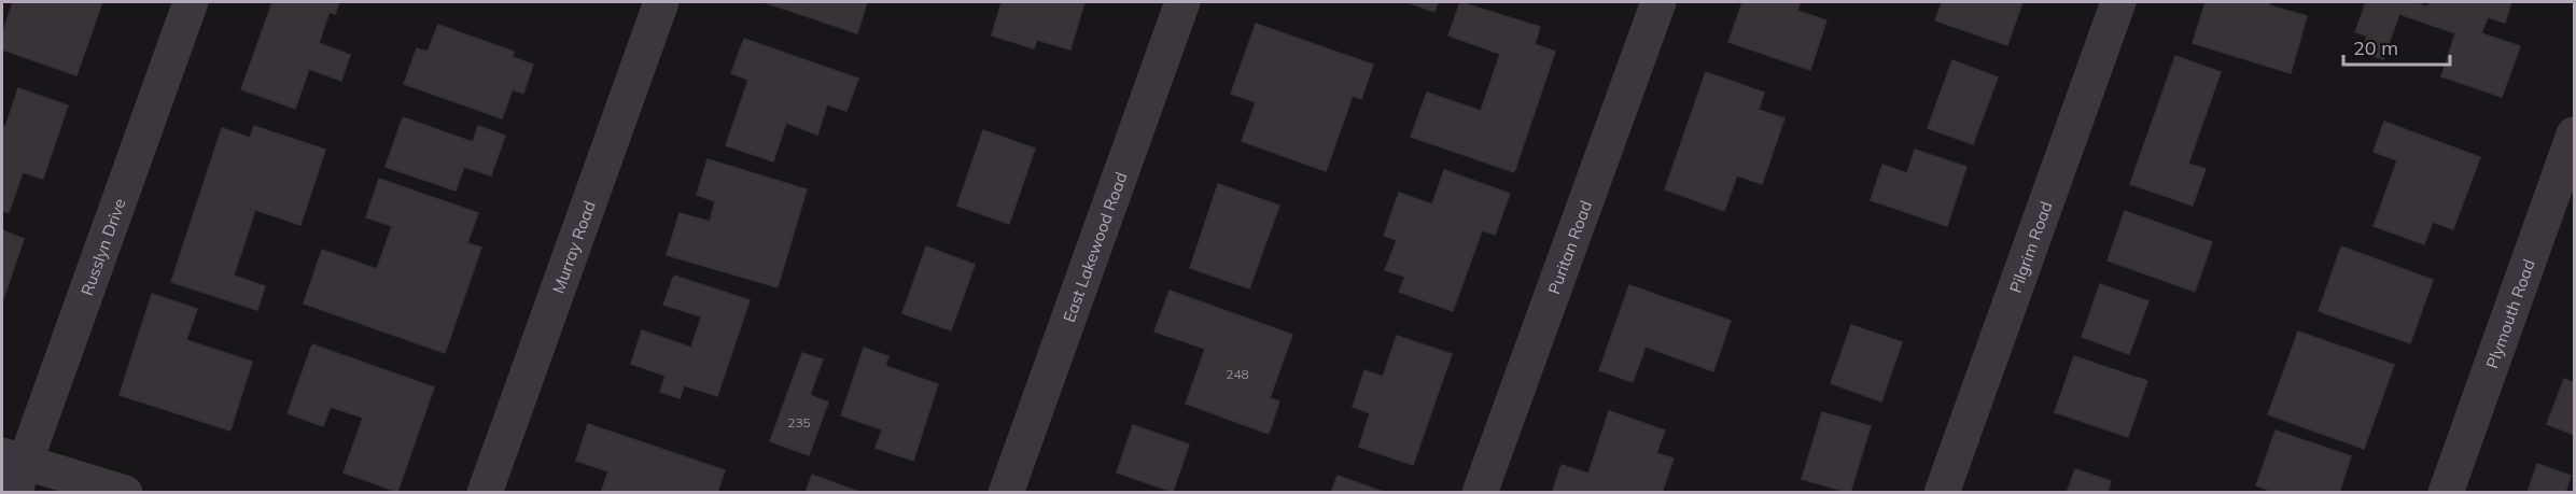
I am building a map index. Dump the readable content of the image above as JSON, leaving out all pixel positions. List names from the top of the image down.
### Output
{
  "streets": {
    "street": [
      "Russlyn Drive",
      "Murray Road",
      "East Lakewood Road",
      "Puritan Road",
      "Pilgrim Road",
      "Plymouth Road"
    ]
  },
  "house_numbers": ["248", "235"],
  "scale_bar": "20 m"
}
